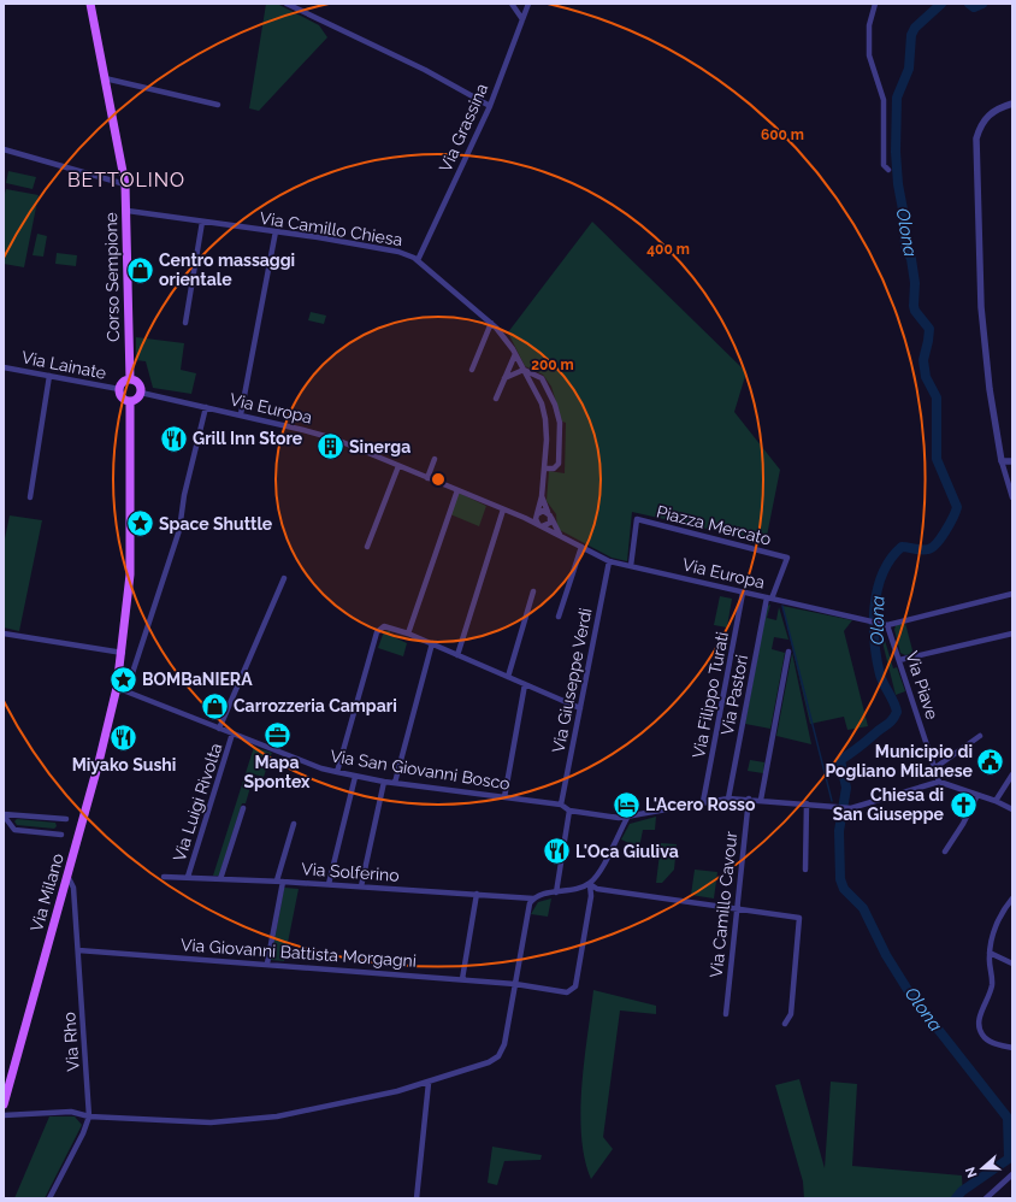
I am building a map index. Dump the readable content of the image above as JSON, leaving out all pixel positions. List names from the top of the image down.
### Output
{
  "streets": {
    "main road": ["Corso Sempione", "Via Milano"],
    "street": [
      "Via Grassina",
      "Via Camillo Chiesa",
      "Via Lainate",
      "Via Europa",
      "Piazza Mercato",
      "Via Giuseppe Verdi",
      "Via Piave",
      "Via Filippo Turati",
      "Via Pastori",
      "Via San Giovanni Bosco",
      "Via Luigi Rivolta",
      "Via Solferino",
      "Via Camillo Cavour",
      "Via Giovanni Battista Morgagni",
      "Via Rho"
    ]
  },
  "crossings": [
    ["Via Grassina", "Via Camillo Chiesa"],
    ["Via Camillo Chiesa", "Corso Sempione"],
    ["Via Camillo Chiesa", "Via Europa"],
    ["Corso Sempione", "Via Lainate"],
    ["Corso Sempione", "Via Europa"],
    ["Via Lainate", "Via Europa"],
    ["Via Europa", "Piazza Mercato"],
    ["Via Europa", "Via Giuseppe Verdi"],
    ["Via Europa", "Via Piave"],
    ["Via Europa", "Via Filippo Turati"],
    ["Via Europa", "Via Pastori"],
    ["Piazza Mercato", "Via Pastori"],
    ["Via Giuseppe Verdi", "Via San Giovanni Bosco"],
    ["Via San Giovanni Bosco", "Via Luigi Rivolta"],
    ["Via San Giovanni Bosco", "Via Milano"],
    ["Via Luigi Rivolta", "Via Solferino"],
    ["Via Solferino", "Via Giovanni Battista Morgagni"],
    ["Via Milano", "Via Rho"],
    ["Via Giovanni Battista Morgagni", "Via Rho"]
  ],
  "districts": ["BETTOLINO"],
  "water": ["Olona"],
  "places": {
    "shop": ["Centro massaggi orientale", "Carrozzeria Campari"],
    "restaurant": ["Grill Inn Store", "Miyako Sushi", "L'Oca Giuliva"],
    "building": ["Sinerga"],
    "place": ["Space Shuttle", "BOMBaNIERA"],
    "office": ["Mapa Spontex"],
    "public building": ["Municipio di Pogliano Milanese"],
    "hotel": ["L'Acero Rosso"],
    "church": ["Chiesa di San Giuseppe"]
  },
  "north": "left",
  "rings": ["600 m", "400 m", "200 m"]
}
